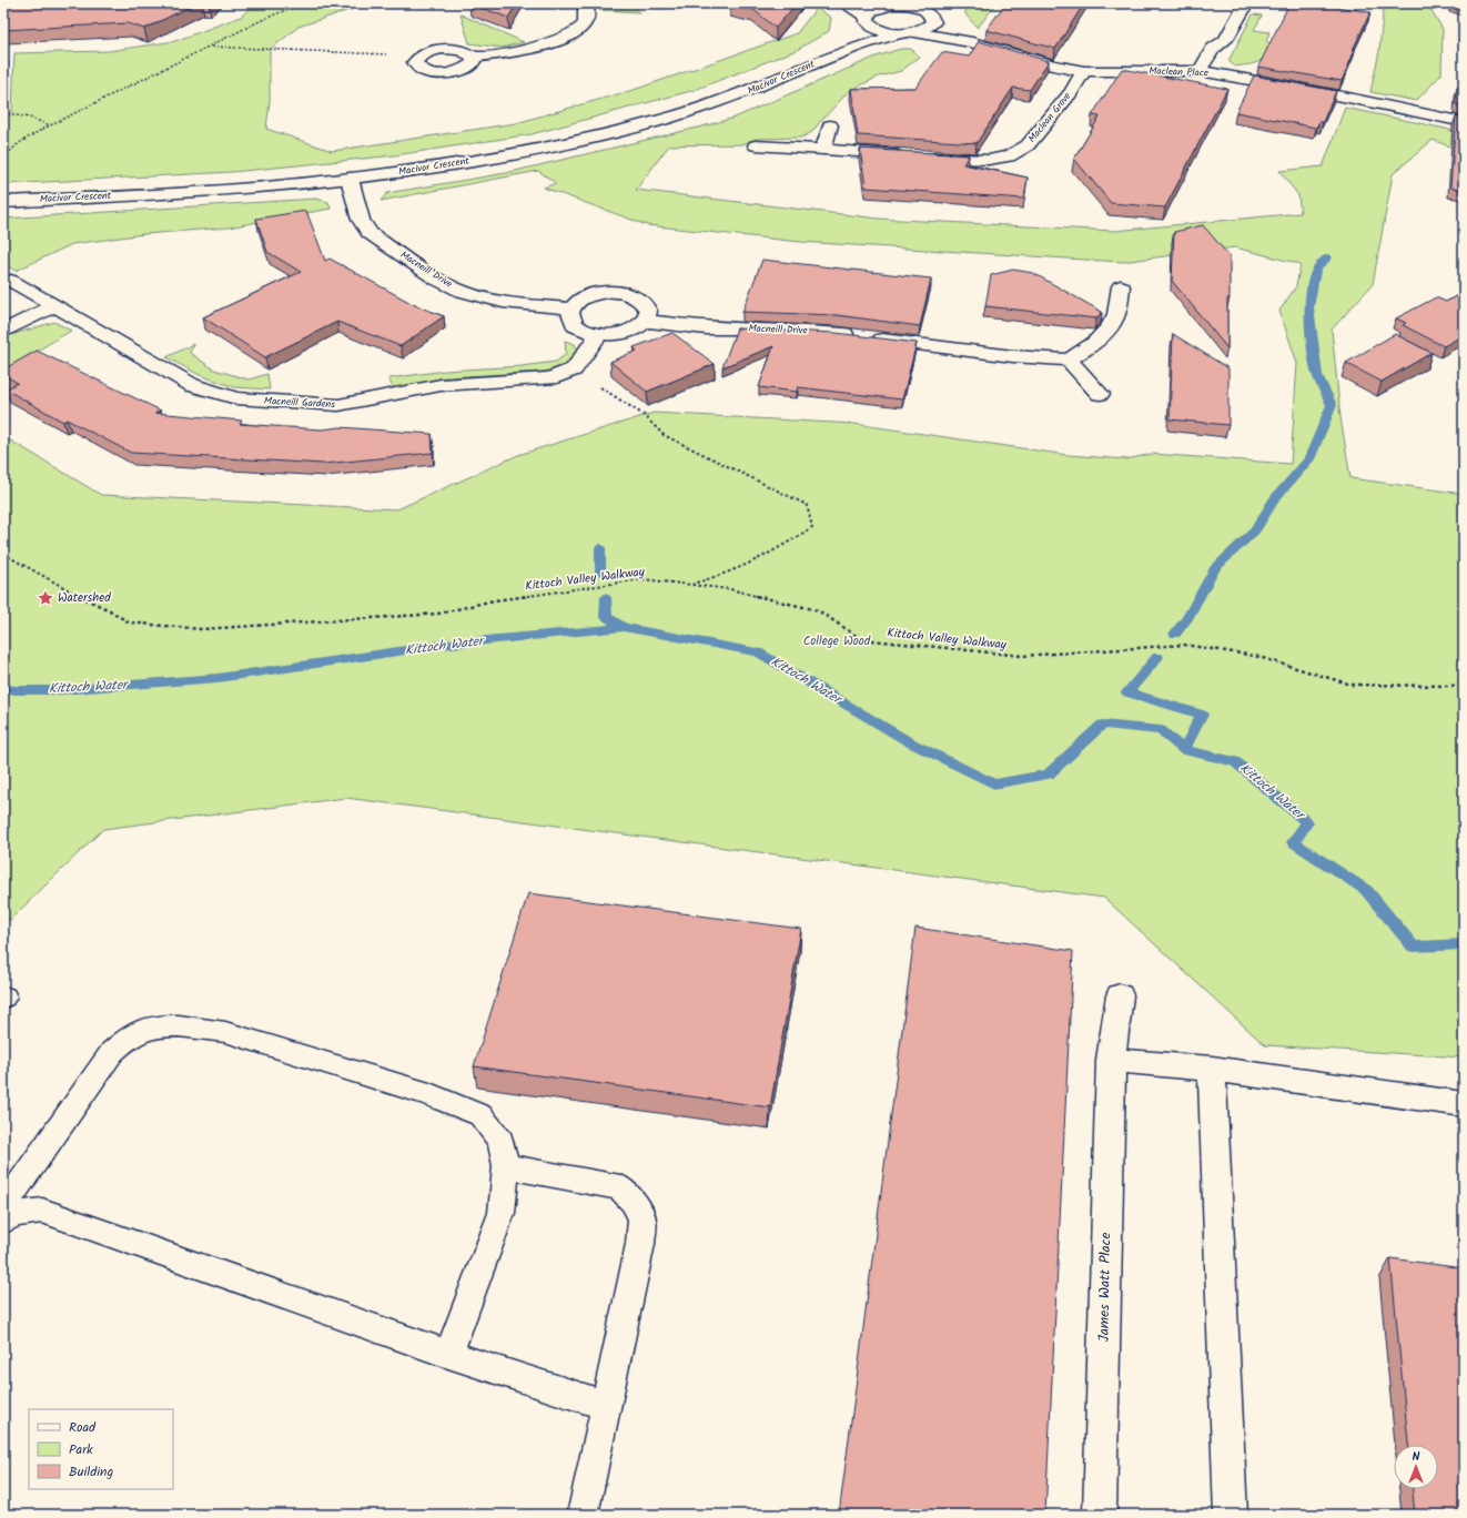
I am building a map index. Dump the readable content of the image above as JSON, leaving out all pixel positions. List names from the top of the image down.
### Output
{
  "streets": {
    "street": [
      "Maclean Place",
      "Macivor Crescent",
      "Maclean Grove",
      "Macneill Drive",
      "Macneill Gardens",
      "James Watt Place"
    ],
    "path": ["Kittoch Valley Walkway"]
  },
  "crossings": [
    ["Maclean Place", "Macivor Crescent"],
    ["Maclean Place", "Maclean Grove"],
    ["Macivor Crescent", "Macneill Drive"]
  ],
  "water": ["Kittoch Water"],
  "parks": ["College Wood"],
  "places": {
    "place": ["Watershed"]
  },
  "legend": ["Road", "Park", "Building"],
  "north": "top"
}
